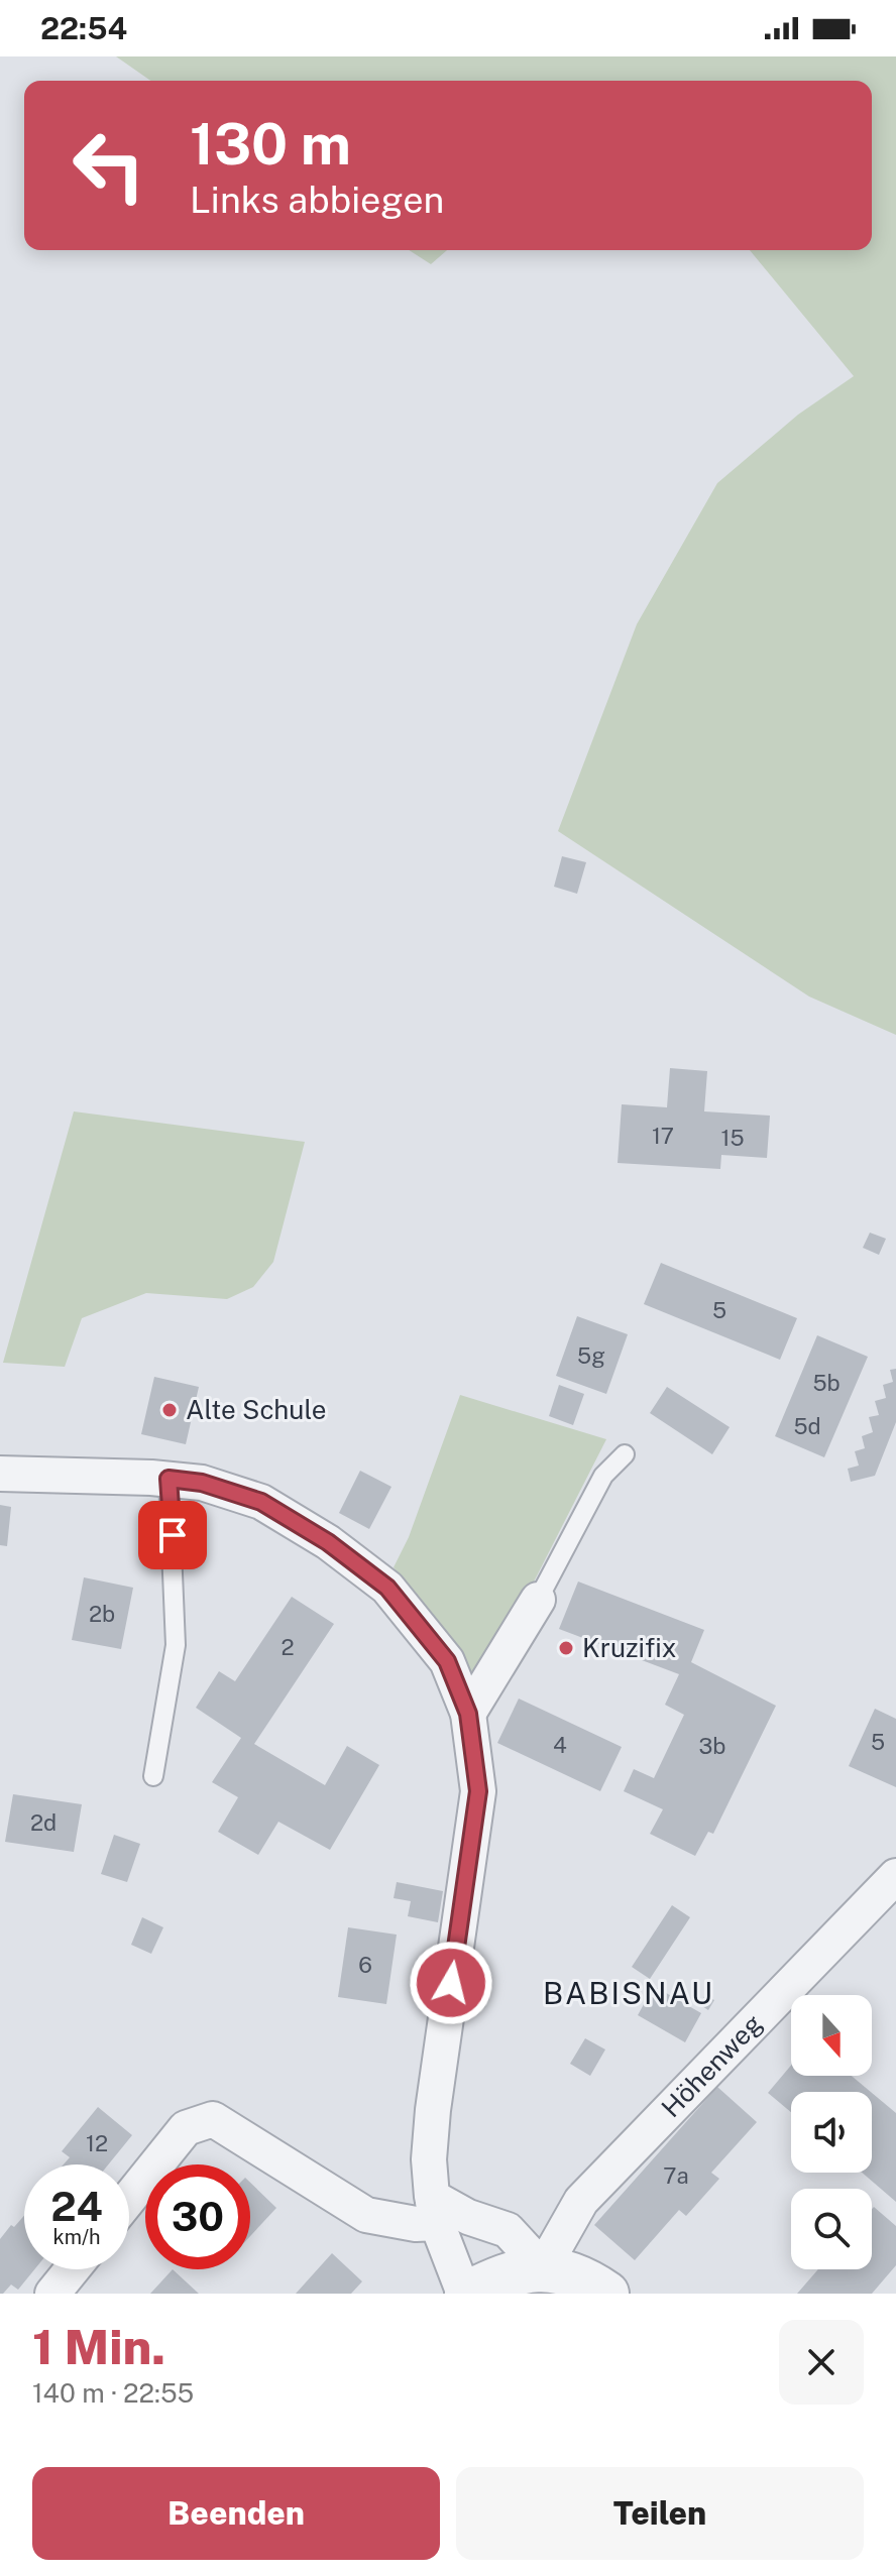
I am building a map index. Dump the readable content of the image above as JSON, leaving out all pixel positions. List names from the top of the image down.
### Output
{
  "streets": {
    "street": ["Höhenweg"]
  },
  "districts": ["BABISNAU"],
  "places": ["Alte Schule", "Kruzifix"],
  "house_numbers": [
    "17",
    "15",
    "5",
    "5g",
    "5b",
    "5d",
    "2b",
    "2",
    "5",
    "4",
    "3b",
    "2d",
    "6",
    "12",
    "7a"
  ],
  "north": "bottom",
  "page": {
    "status": "22:54",
    "turn": ["130 m", "Links abbiegen"],
    "speed": "24 km/h",
    "limit": "30",
    "heading": ["1 Min.", "140 m · 22:55"],
    "buttons": ["Beenden", "Teilen"]
  }
}
